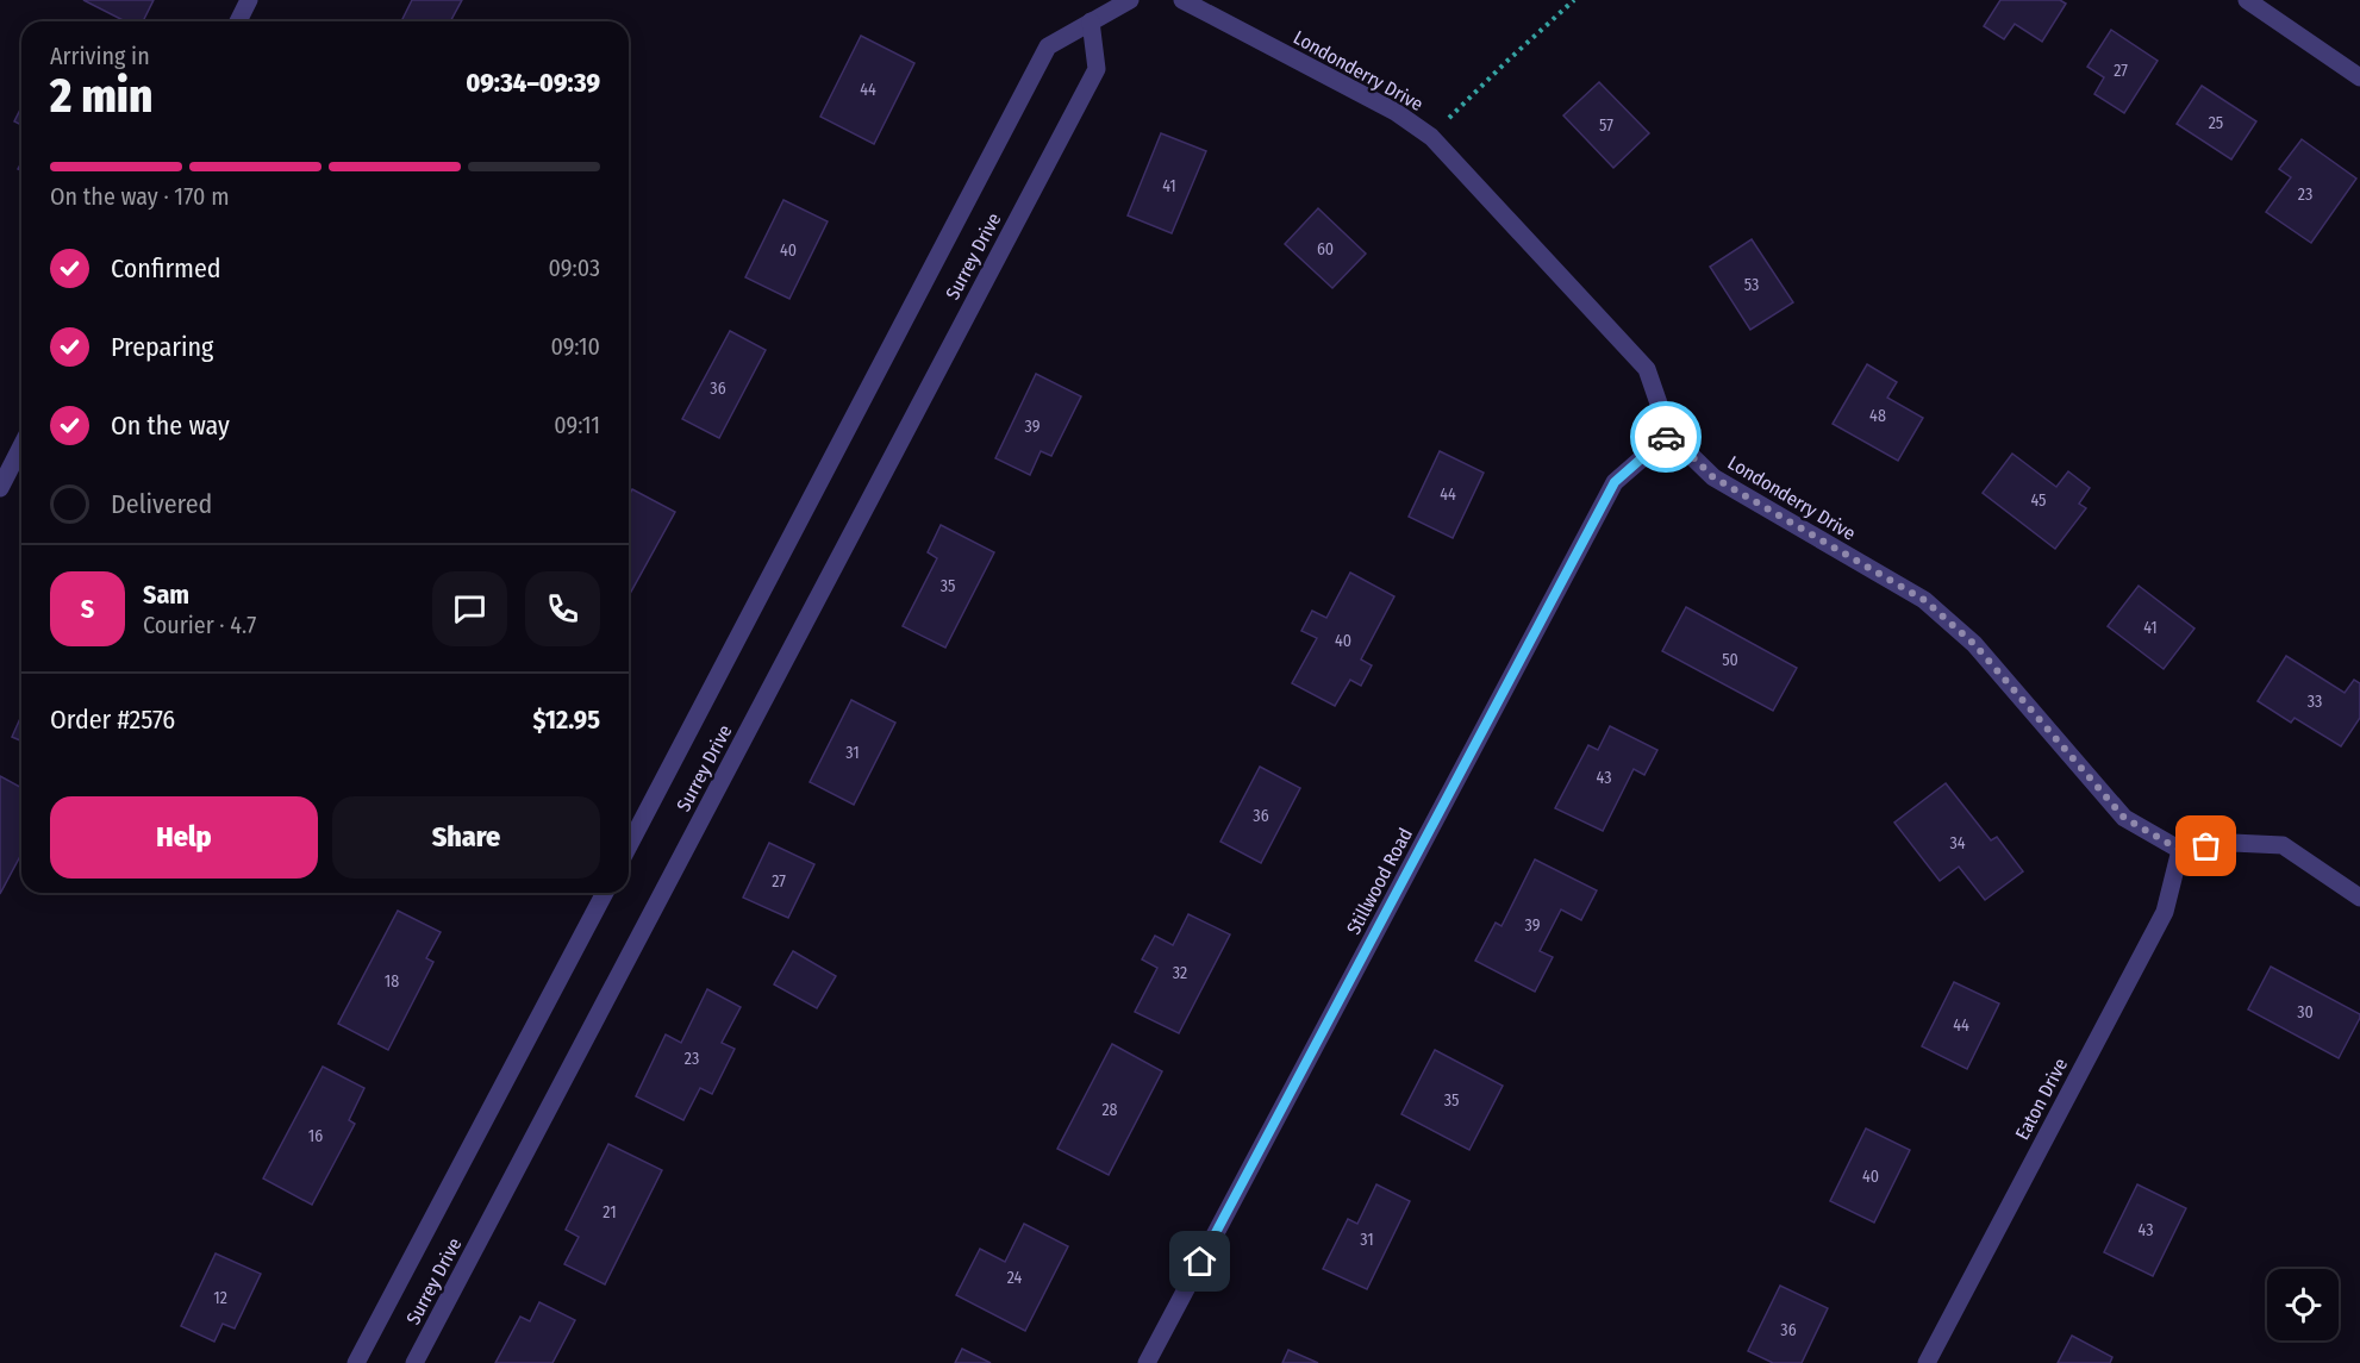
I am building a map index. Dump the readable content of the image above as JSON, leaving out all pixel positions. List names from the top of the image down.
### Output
{
  "streets": {
    "street": [
      "Londonderry Drive",
      "Surrey Drive",
      "Stillwood Road",
      "Eaton Drive"
    ]
  },
  "crossings": [
    ["Londonderry Drive", "Stillwood Road"],
    ["Londonderry Drive", "Eaton Drive"]
  ],
  "house_numbers": [
    "27",
    "44",
    "25",
    "57",
    "41",
    "23",
    "60",
    "40",
    "53",
    "36",
    "48",
    "39",
    "44",
    "45",
    "35",
    "41",
    "40",
    "50",
    "33",
    "31",
    "43",
    "36",
    "34",
    "27",
    "39",
    "32",
    "18",
    "30",
    "44",
    "23",
    "35",
    "28",
    "16",
    "40",
    "21",
    "43",
    "31",
    "24",
    "12",
    "36"
  ],
  "page": {
    "heading": ["2 min", "Arriving in", "09:34–09:39"],
    "panel": [
      "Sam",
      "Courier · 4.7",
      "Order #2576",
      "$12.95"
    ],
    "bar": "On the way · 170 m",
    "list": [
      ["Confirmed", "09:03"],
      ["Preparing", "09:10"],
      ["On the way", "09:11"],
      "Delivered"
    ],
    "round": "S",
    "buttons": ["Help", "Share"]
  }
}
